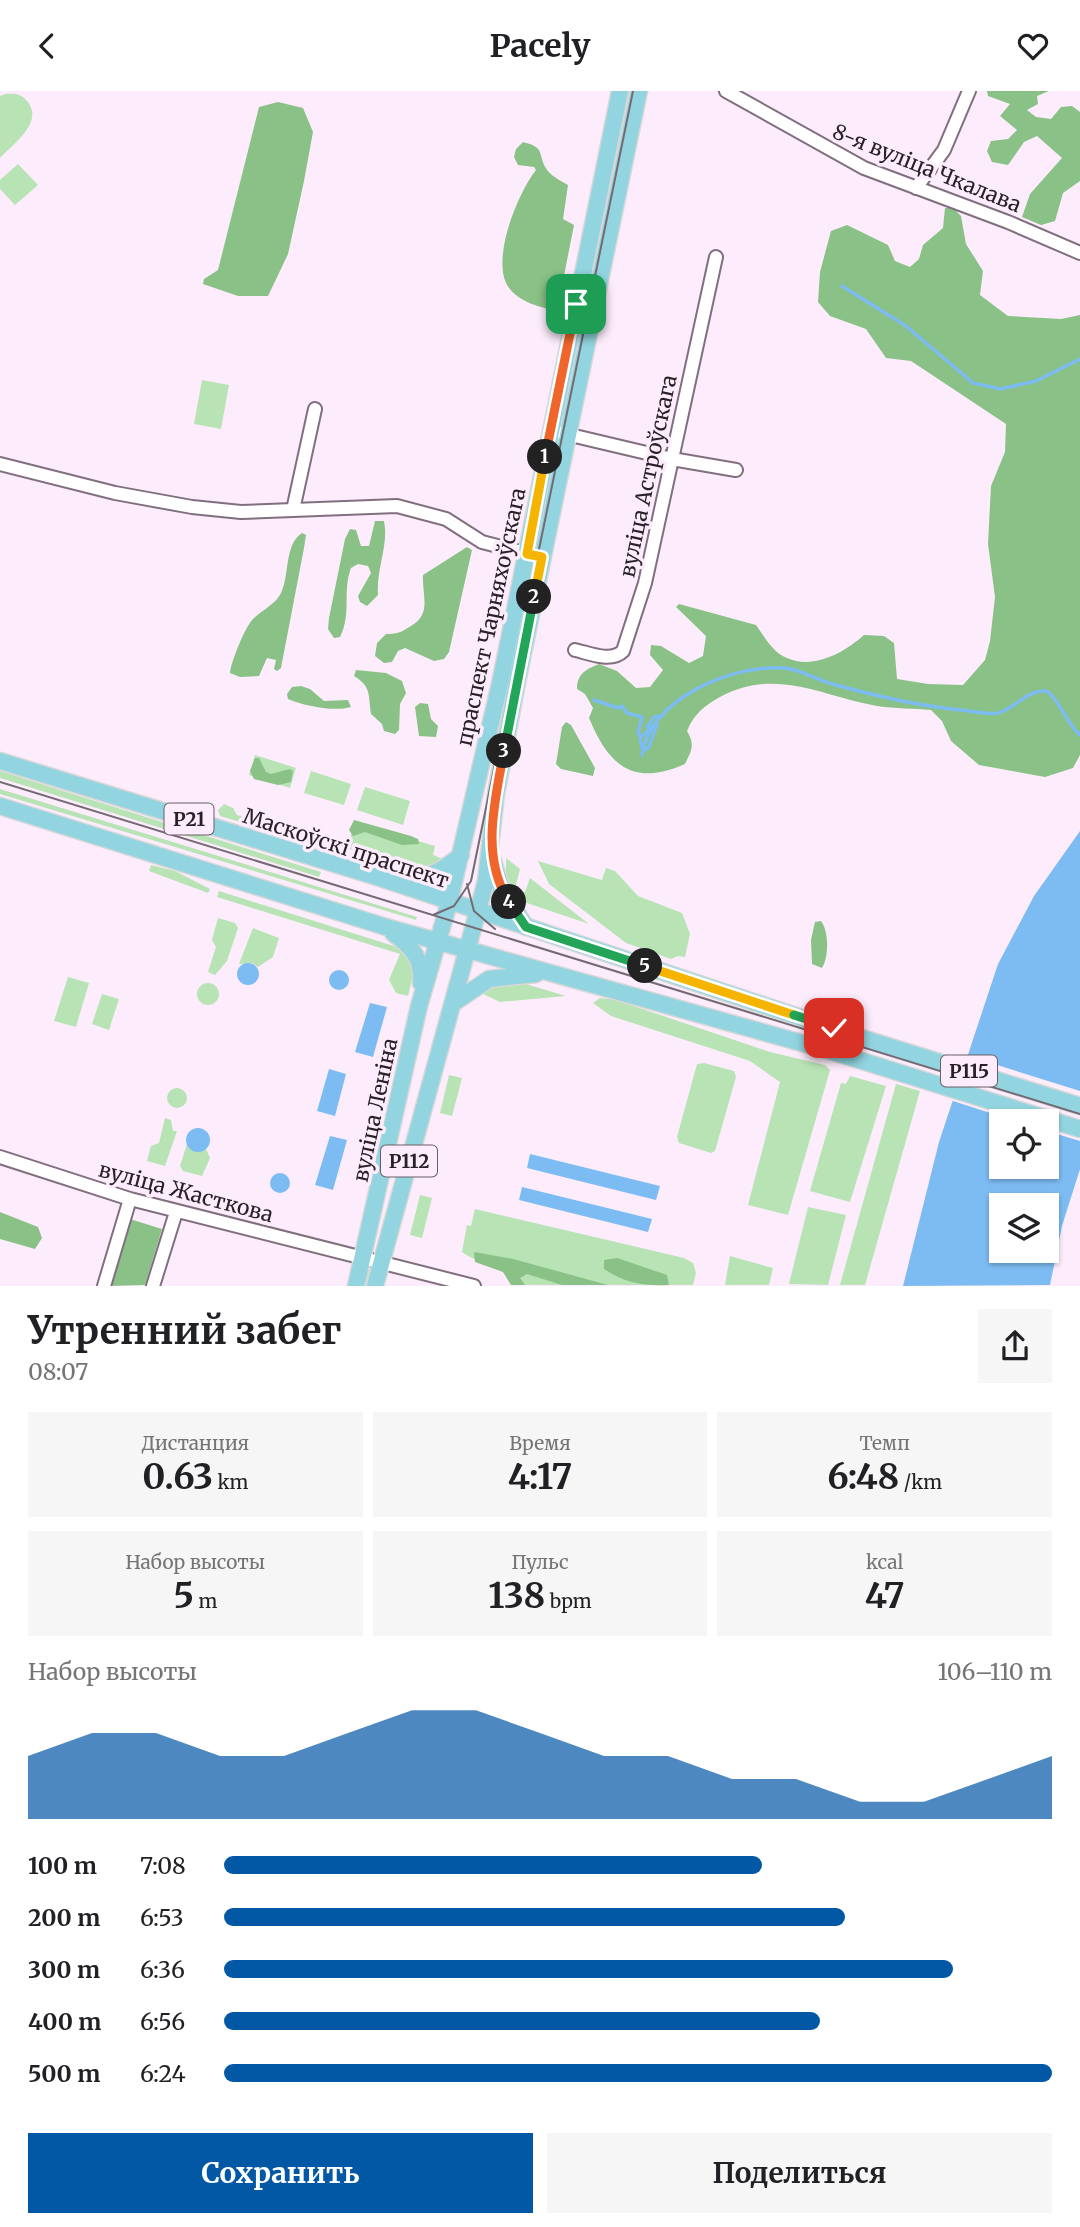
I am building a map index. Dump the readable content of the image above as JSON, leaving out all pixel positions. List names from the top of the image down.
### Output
{
  "streets": {
    "main road": [
      "праспект Чарняхоўскага",
      "Р21",
      "Маскоўскі праспект",
      "Р115",
      "вуліца Леніна",
      "Р112"
    ],
    "street": ["8-я вуліца Чкалава", "вуліца Астроўскага", "вуліца Жасткова"]
  },
  "crossings": [
    ["праспект Чарняхоўскага", "Р21"],
    ["праспект Чарняхоўскага", "Маскоўскі праспект"],
    ["праспект Чарняхоўскага", "Р115"],
    ["праспект Чарняхоўскага", "вуліца Леніна"],
    ["Р21", "Р115"],
    ["Р21", "вуліца Леніна"],
    ["Маскоўскі праспект", "Р115"],
    ["Маскоўскі праспект", "вуліца Леніна"],
    ["Р115", "вуліца Леніна"],
    ["вуліца Леніна", "вуліца Жасткова"]
  ],
  "page": {
    "header": "Pacely",
    "pins": [
      "1",
      "2",
      "3",
      "4",
      "5"
    ],
    "heading": ["Утренний забег", "08:07"],
    "stats": [
      ["Дистанция", "0.63 km"],
      ["Время", "4:17"],
      ["Темп", "6:48 /km"],
      ["Набор высоты", "5 m"],
      ["Пульс", "138 bpm"],
      ["kcal", "47"]
    ],
    "chart": ["Набор высоты", "106–110 m"],
    "list": [
      {
        "name": "100 m",
        "note": "7:08"
      },
      {
        "name": "200 m",
        "note": "6:53"
      },
      {
        "name": "300 m",
        "note": "6:36"
      },
      {
        "name": "400 m",
        "note": "6:56"
      },
      {
        "name": "500 m",
        "note": "6:24"
      }
    ],
    "buttons": ["Сохранить", "Поделиться"]
  }
}
